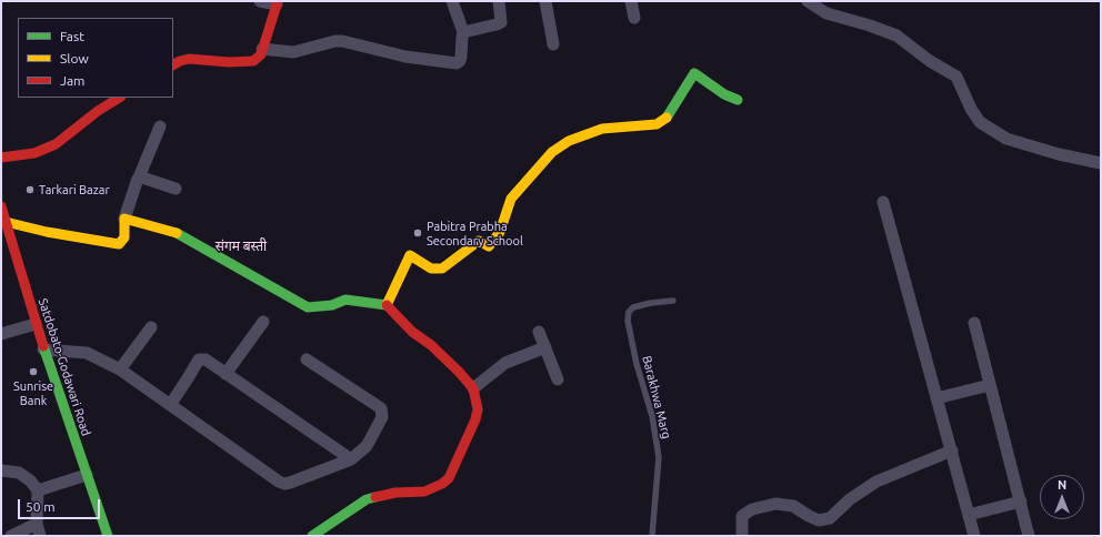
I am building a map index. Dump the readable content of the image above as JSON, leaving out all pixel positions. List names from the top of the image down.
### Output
{
  "streets": {
    "street": ["Satdobato-Godawari Road"],
    "lane": ["Barakhwa Marg"]
  },
  "districts": ["संगम बस्ती"],
  "places": ["Tarkari Bazar", "Pabitra Prabha Secondary School", "Sunrise Bank"],
  "legend": ["Fast", "Slow", "Jam"],
  "scale_bar": "50 m",
  "north": "top"
}
